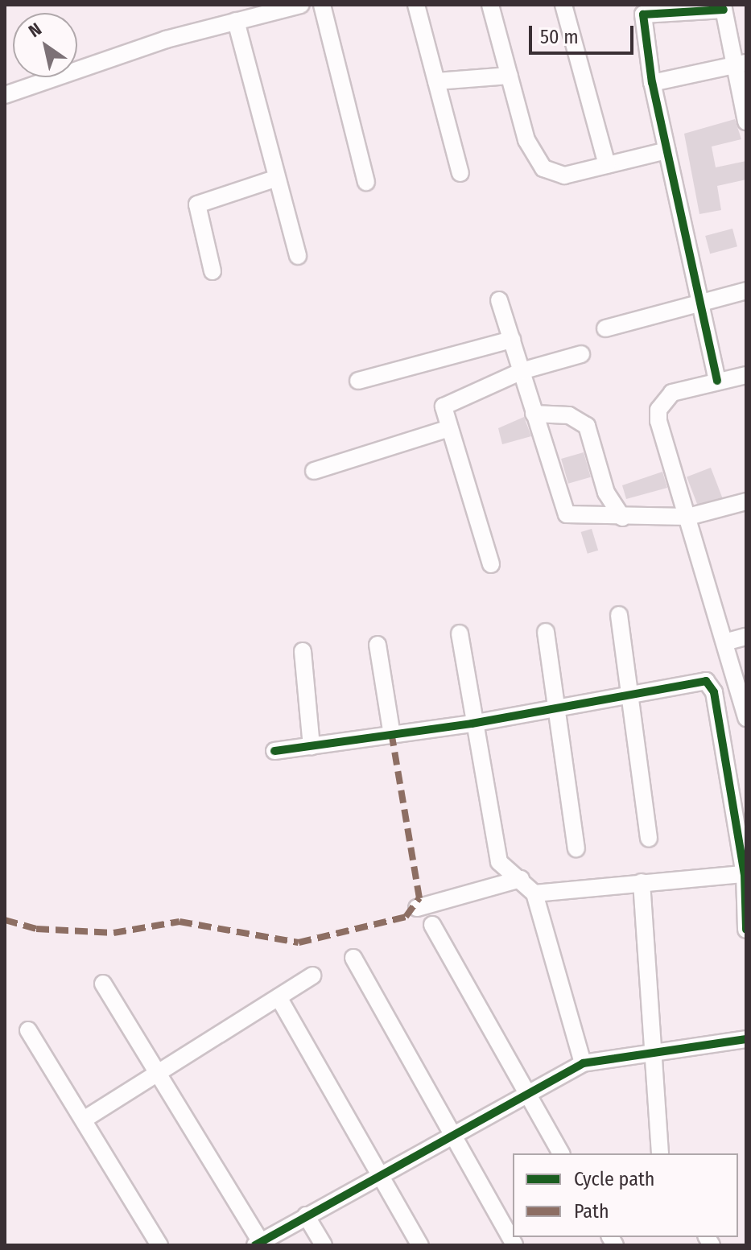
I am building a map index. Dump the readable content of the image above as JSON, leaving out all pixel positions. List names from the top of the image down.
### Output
{
  "legend": ["Cycle path", "Path"],
  "scale_bar": "50 m",
  "north": "top left"
}
